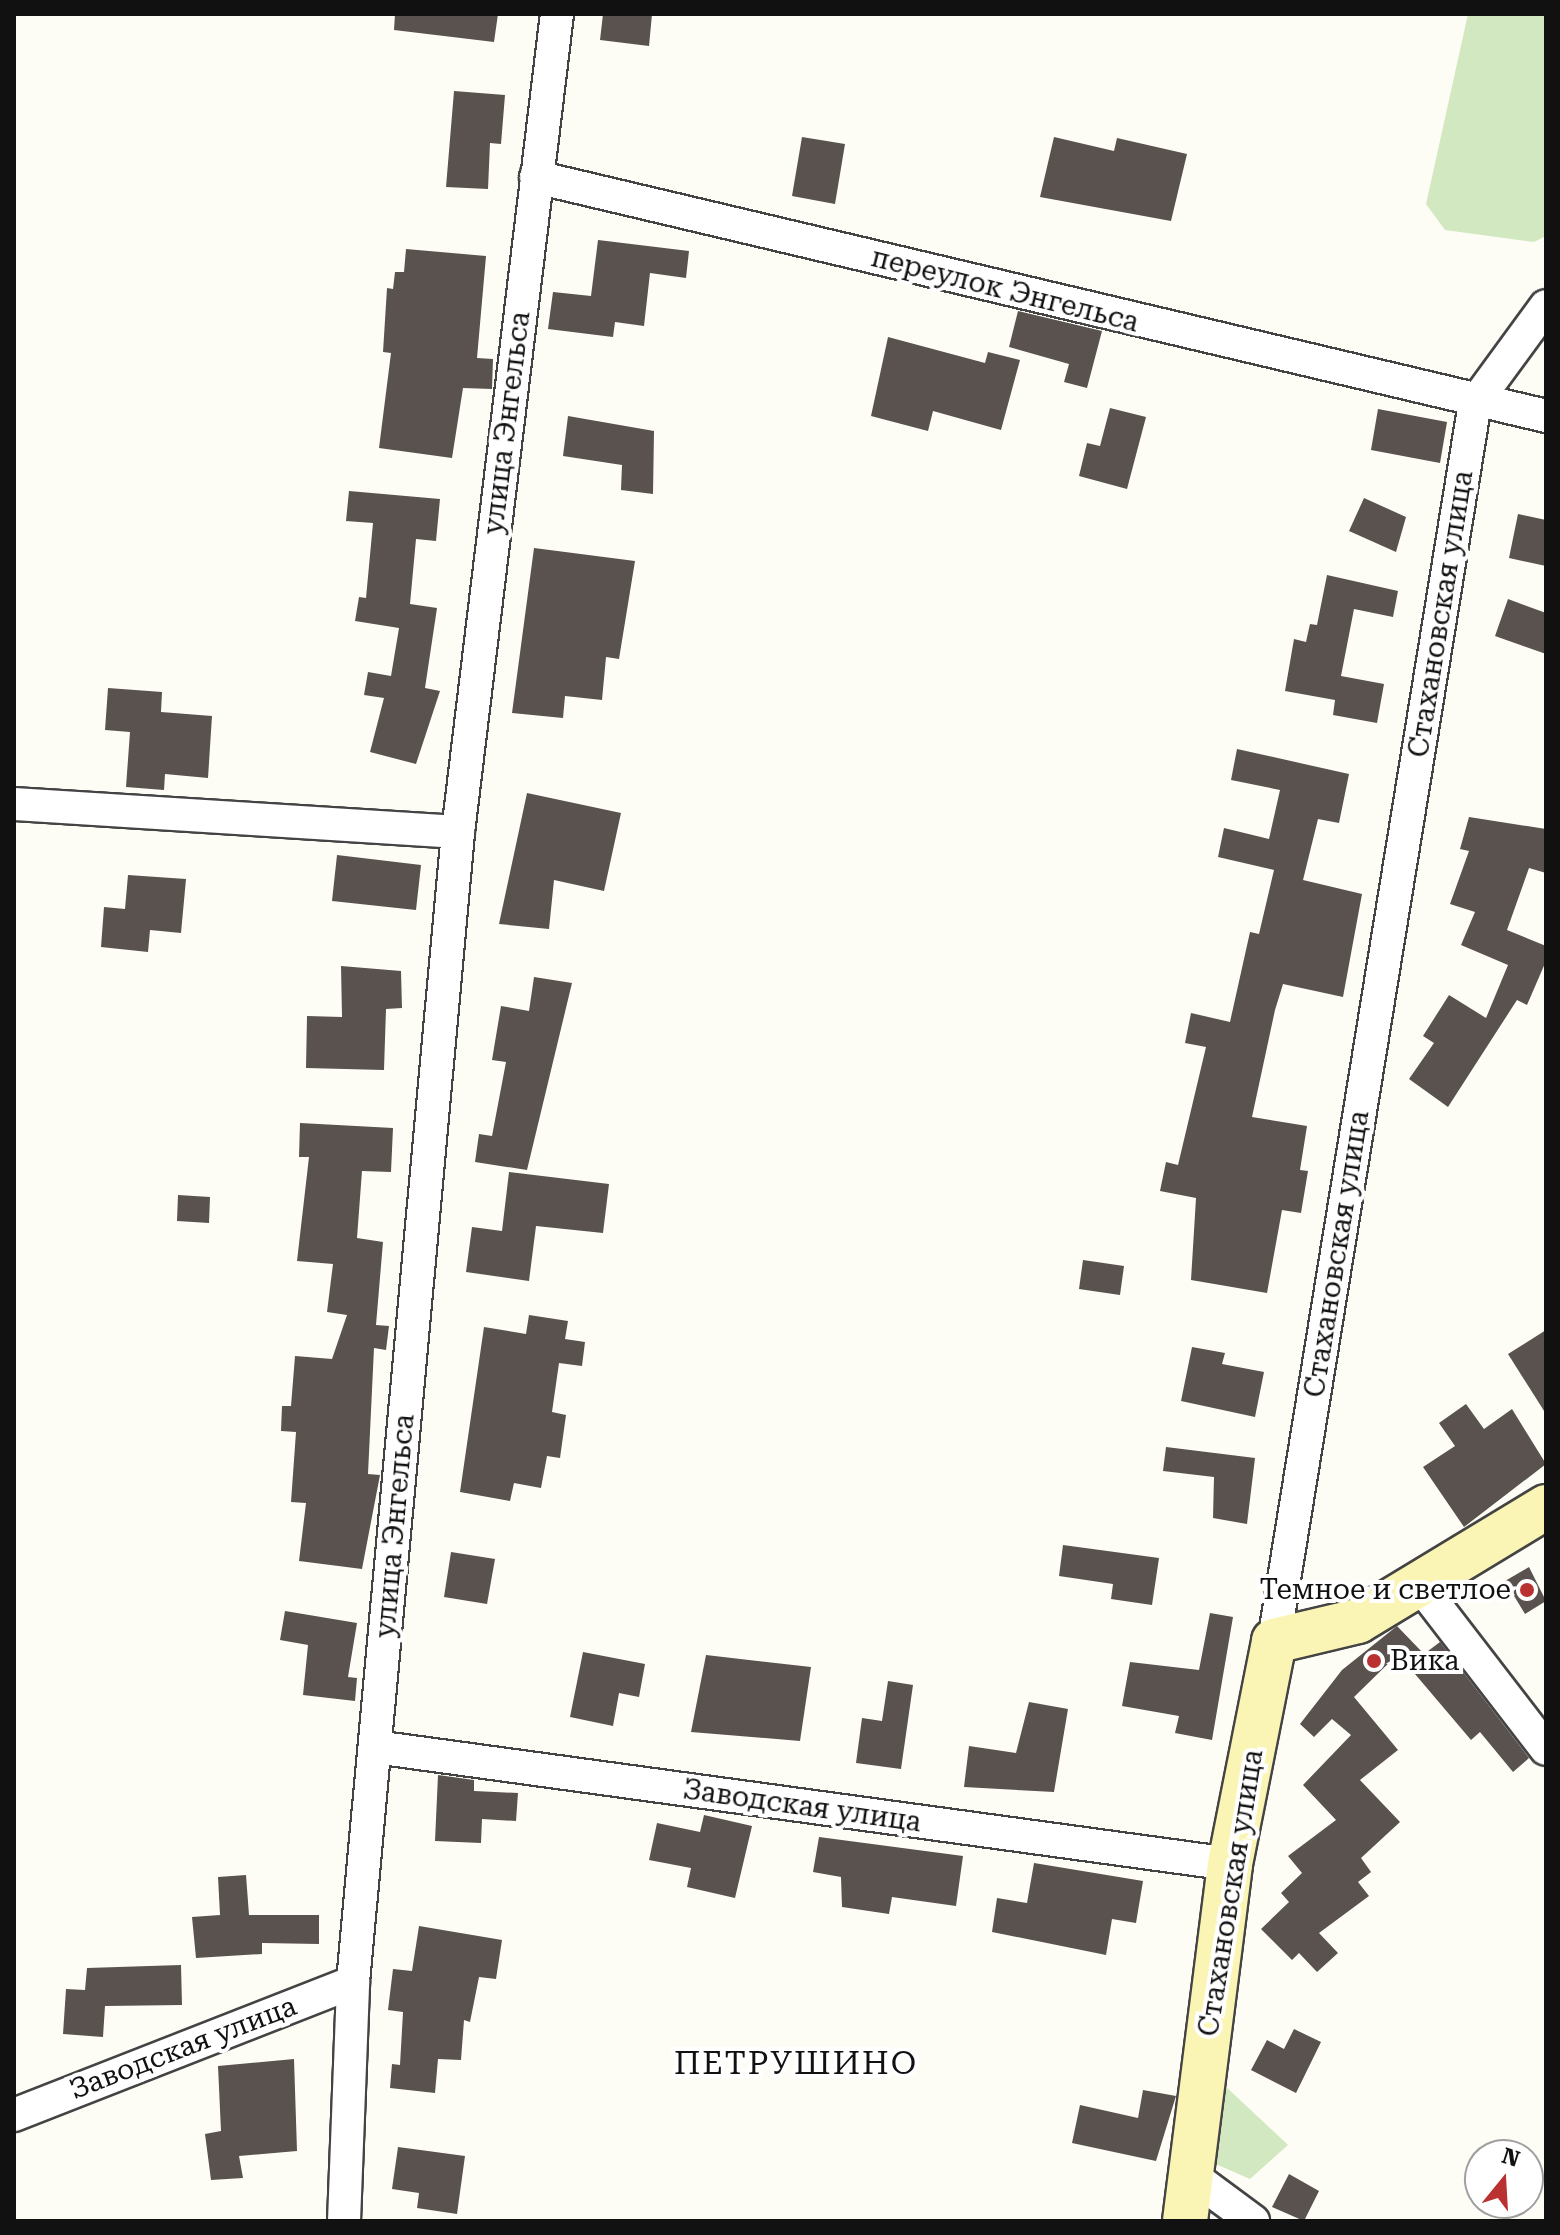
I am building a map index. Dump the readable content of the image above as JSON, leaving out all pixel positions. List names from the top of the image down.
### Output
{
  "streets": {
    "street": [
      "переулок Энгельса",
      "улица Энгельса",
      "Стахановская улица",
      "Заводская улица"
    ]
  },
  "crossings": [
    ["переулок Энгельса", "улица Энгельса"],
    ["переулок Энгельса", "Стахановская улица"],
    ["улица Энгельса", "Заводская улица"],
    ["Стахановская улица", "Заводская улица"]
  ],
  "districts": ["ПЕТРУШИНО"],
  "places": ["Темное и светлое", "Вика"],
  "north": "top"
}
